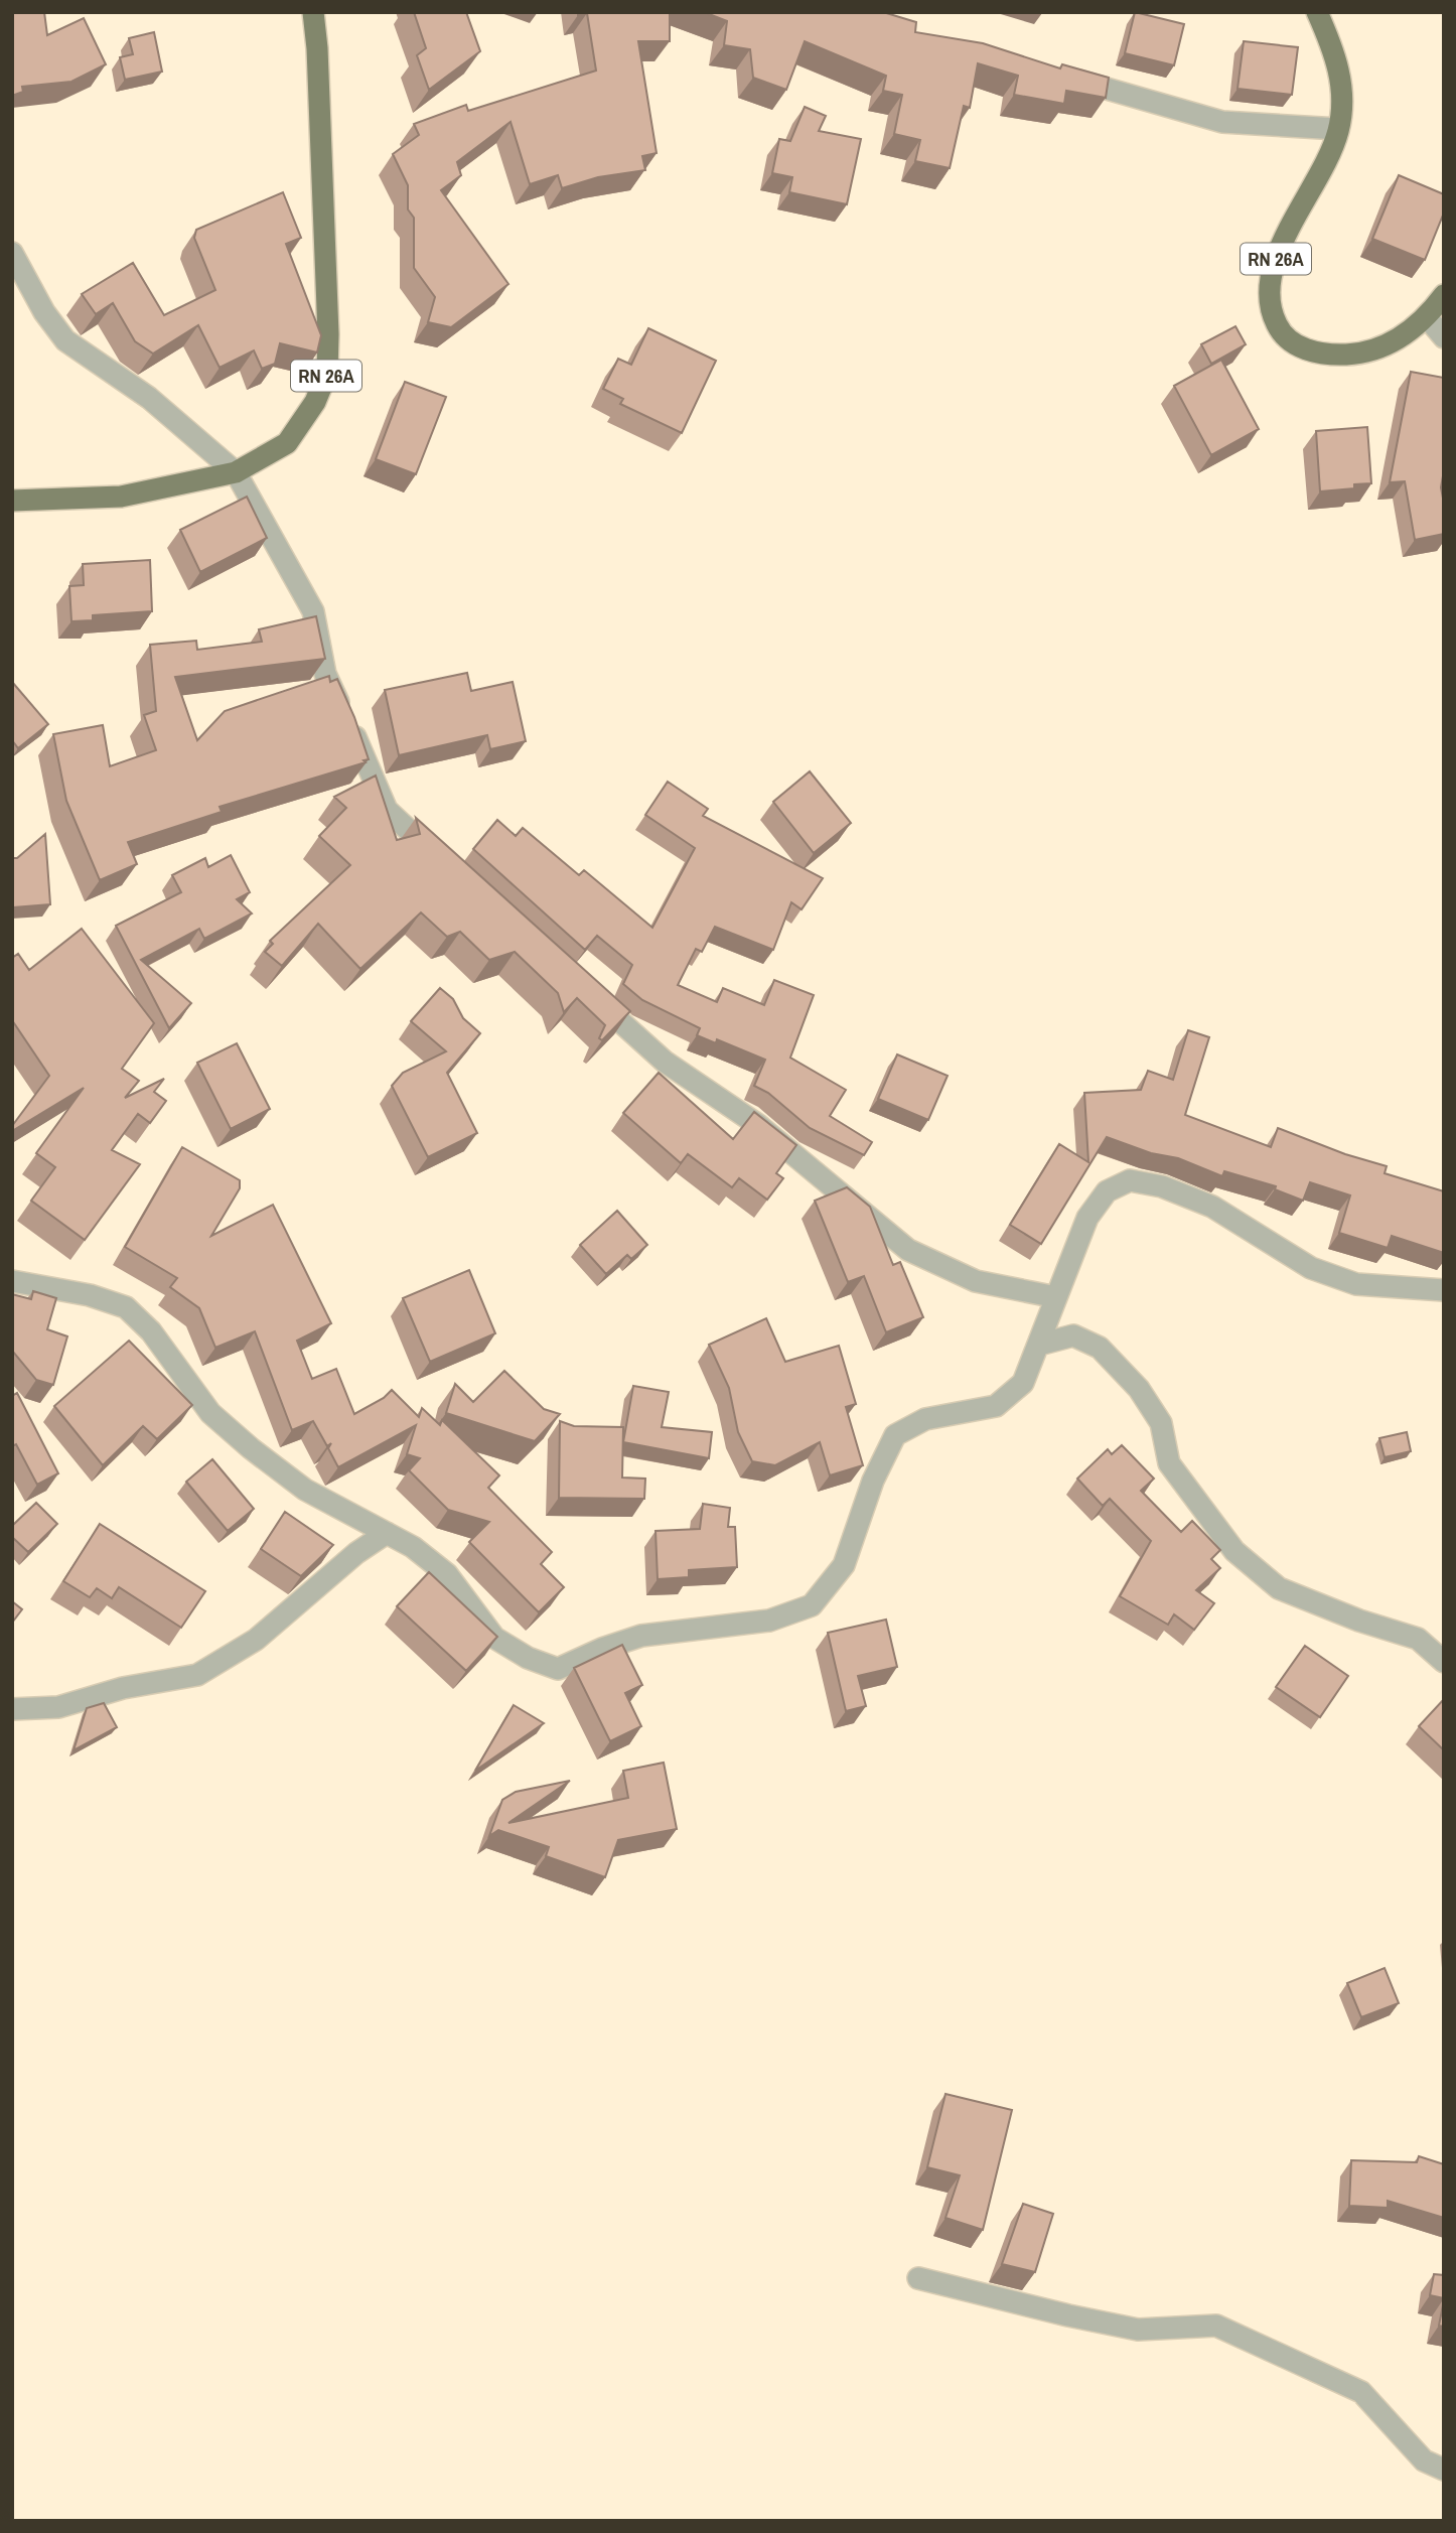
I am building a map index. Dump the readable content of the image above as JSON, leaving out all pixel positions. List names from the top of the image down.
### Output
{
  "streets": {
    "main road": ["RN 26A"]
  }
}
